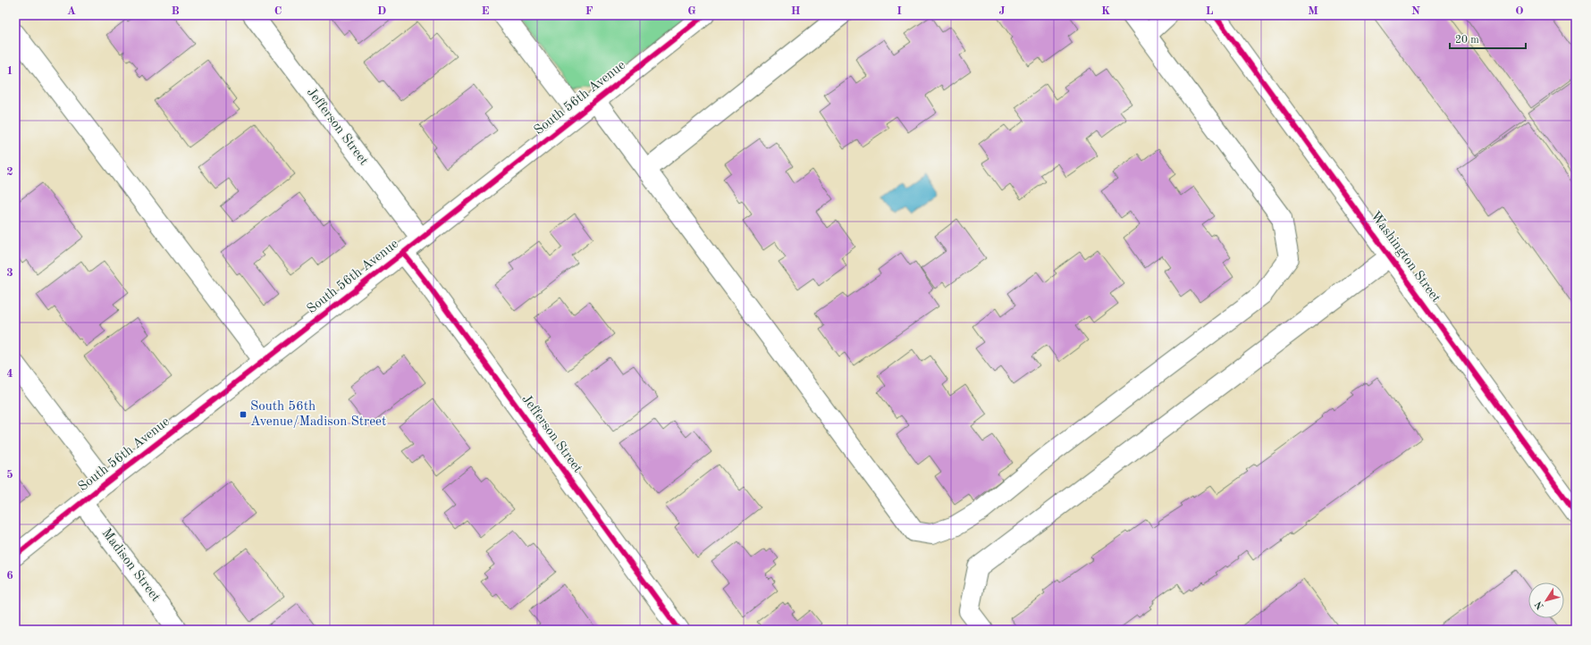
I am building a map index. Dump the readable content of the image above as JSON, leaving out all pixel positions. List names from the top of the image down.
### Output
{
  "streets": {
    "street": [
      "South 56th Avenue",
      "Jefferson Street",
      "Washington Street",
      "Madison Street"
    ]
  },
  "crossings": [
    ["South 56th Avenue", "Jefferson Street"],
    ["South 56th Avenue", "Madison Street"]
  ],
  "places": {
    "transit": ["South 56th Avenue/Madison Street"]
  },
  "scale_bar": "20 m",
  "north": "bottom left",
  "grid": {
    "columns": [
      "A",
      "B",
      "C",
      "D",
      "E",
      "F",
      "G",
      "H",
      "I",
      "J",
      "K",
      "L",
      "M",
      "N",
      "O"
    ],
    "rows": [
      "1",
      "2",
      "3",
      "4",
      "5",
      "6"
    ]
  }
}
